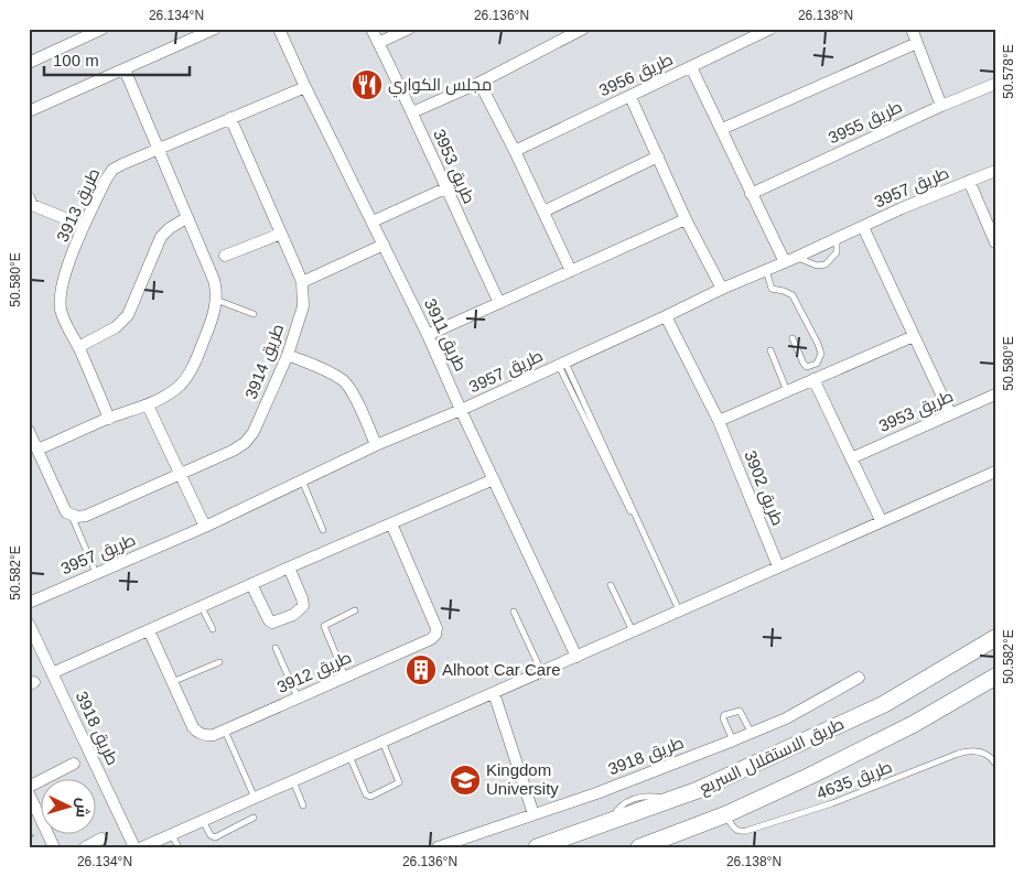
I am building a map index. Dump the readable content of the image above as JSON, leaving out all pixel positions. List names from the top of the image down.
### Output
{
  "streets": {
    "main road": ["طريق الاستقلال السريع"],
    "street": [
      "طريق 3956",
      "طريق 3955",
      "طريق 3953",
      "طريق 3957",
      "طريق 3913",
      "طريق 3911",
      "طريق 3914",
      "طريق 3902",
      "طريق 3912",
      "طريق 3918"
    ],
    "lane": ["طريق 4635"]
  },
  "crossings": [
    ["طريق 3957", "طريق 3911"],
    ["طريق 3957", "طريق 3902"],
    ["طريق 3913", "طريق 3911"],
    ["طريق 3913", "طريق 3914"],
    ["طريق الاستقلال السريع", "طريق 4635"]
  ],
  "places": {
    "restaurant": ["مجلس الكواري"],
    "building": ["Alhoot Car Care"],
    "school or university": ["Kingdom University"]
  },
  "scale_bar": "100 m",
  "north": "right",
  "coordinates": [
    "26.134°N",
    "26.136°N",
    "26.138°N",
    "50.578°E",
    "50.580°E",
    "50.582°E"
  ]
}
